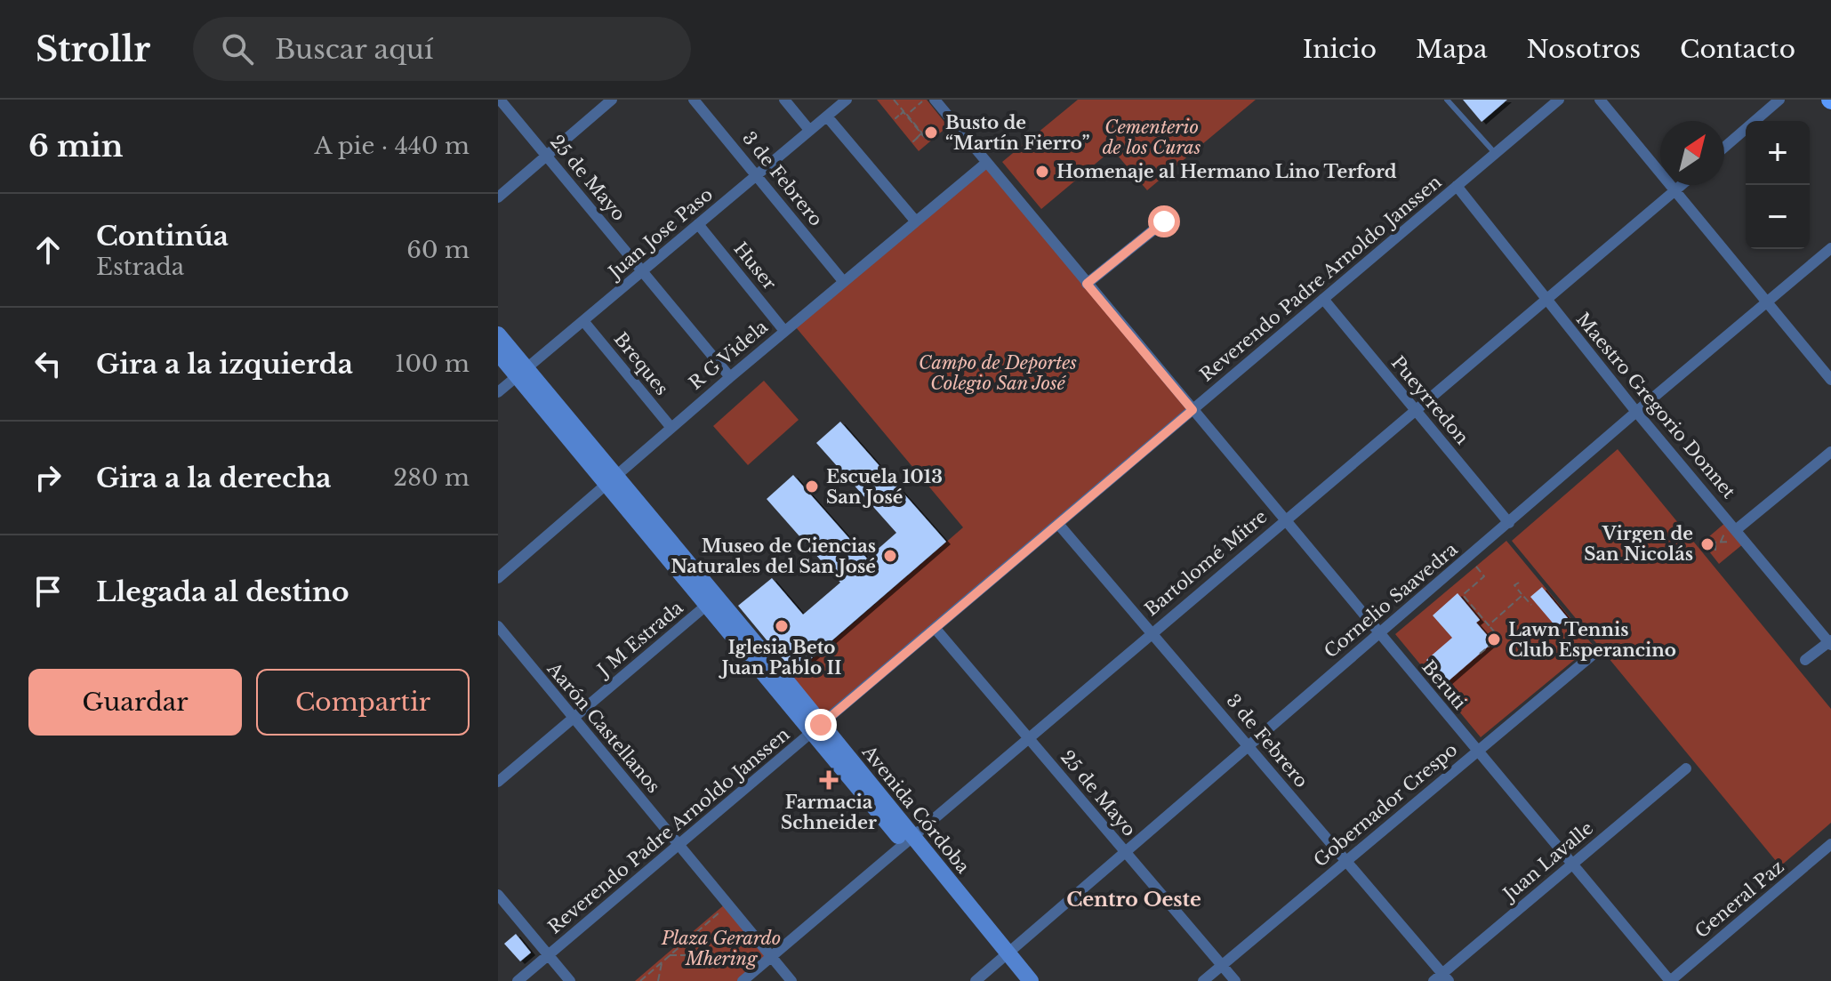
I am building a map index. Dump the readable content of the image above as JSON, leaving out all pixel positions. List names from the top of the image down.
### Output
{
  "streets": {
    "main road": ["Avenida Córdoba"],
    "street": [
      "25 de Mayo",
      "3 de Febrero",
      "Juan Jose Paso",
      "Huser",
      "Reverendo Padre Arnoldo Janssen",
      "R G Videla",
      "Breques",
      "Pueyrredon",
      "Maestro Gregorio Donnet",
      "Bartolomé Mitre",
      "Cornelio Saavedra",
      "J M Estrada",
      "Beruti",
      "Aarón Castellanos",
      "Gobernador Crespo",
      "Juan Lavalle",
      "General Paz"
    ]
  },
  "crossings": [
    ["25 de Mayo", "Juan Jose Paso"],
    ["25 de Mayo", "Reverendo Padre Arnoldo Janssen"],
    ["25 de Mayo", "R G Videla"],
    ["25 de Mayo", "Bartolomé Mitre"],
    ["25 de Mayo", "Cornelio Saavedra"],
    ["25 de Mayo", "Gobernador Crespo"],
    ["3 de Febrero", "Juan Jose Paso"],
    ["3 de Febrero", "Reverendo Padre Arnoldo Janssen"],
    ["3 de Febrero", "R G Videla"],
    ["3 de Febrero", "Bartolomé Mitre"],
    ["3 de Febrero", "Cornelio Saavedra"],
    ["3 de Febrero", "Gobernador Crespo"],
    ["3 de Febrero", "Juan Lavalle"],
    ["Juan Jose Paso", "Huser"],
    ["Juan Jose Paso", "Breques"],
    ["Juan Jose Paso", "Avenida Córdoba"],
    ["Huser", "R G Videla"],
    ["Reverendo Padre Arnoldo Janssen", "Pueyrredon"],
    ["Reverendo Padre Arnoldo Janssen", "Maestro Gregorio Donnet"],
    ["Reverendo Padre Arnoldo Janssen", "Beruti"],
    ["Reverendo Padre Arnoldo Janssen", "Aarón Castellanos"],
    ["Reverendo Padre Arnoldo Janssen", "Avenida Córdoba"],
    ["R G Videla", "Breques"],
    ["R G Videla", "Beruti"],
    ["R G Videla", "Avenida Córdoba"],
    ["Pueyrredon", "Bartolomé Mitre"],
    ["Pueyrredon", "Cornelio Saavedra"],
    ["Maestro Gregorio Donnet", "Bartolomé Mitre"],
    ["Maestro Gregorio Donnet", "Cornelio Saavedra"],
    ["Bartolomé Mitre", "Beruti"],
    ["Bartolomé Mitre", "Aarón Castellanos"],
    ["Bartolomé Mitre", "Avenida Córdoba"],
    ["Cornelio Saavedra", "Beruti"],
    ["Cornelio Saavedra", "Avenida Córdoba"],
    ["J M Estrada", "Aarón Castellanos"],
    ["J M Estrada", "Avenida Córdoba"],
    ["Beruti", "Gobernador Crespo"],
    ["Beruti", "Juan Lavalle"],
    ["Beruti", "General Paz"]
  ],
  "districts": ["Centro Oeste"],
  "parks": ["Cementerio de los Curas", "Campo de Deportes Colegio San José", "Plaza Gerardo Mhering"],
  "places": {
    "other": [
      "Busto de “Martín Fierro”",
      "Homenaje al Hermano Lino Terford",
      "Escuela 1013 San José",
      "Virgen de San Nicolás",
      "Museo de Ciencias Naturales del San José",
      "Iglesia Beto Juan Pablo II",
      "Lawn Tennis Club Esperancino"
    ],
    "health": ["Farmacia Schneider"]
  },
  "north": "top right",
  "page": {
    "header": "Strollr",
    "search": "Buscar aquí",
    "nav": [
      "Inicio",
      "Mapa",
      "Nosotros",
      "Contacto"
    ],
    "heading": ["6 min", "A pie · 440 m"],
    "map_buttons": ["+", "−"],
    "list": [
      ["Continúa", "Estrada", "60 m"],
      ["Gira a la izquierda", "100 m"],
      ["Gira a la derecha", "280 m"],
      "Llegada al destino"
    ],
    "buttons": ["Guardar", "Compartir"]
  }
}
